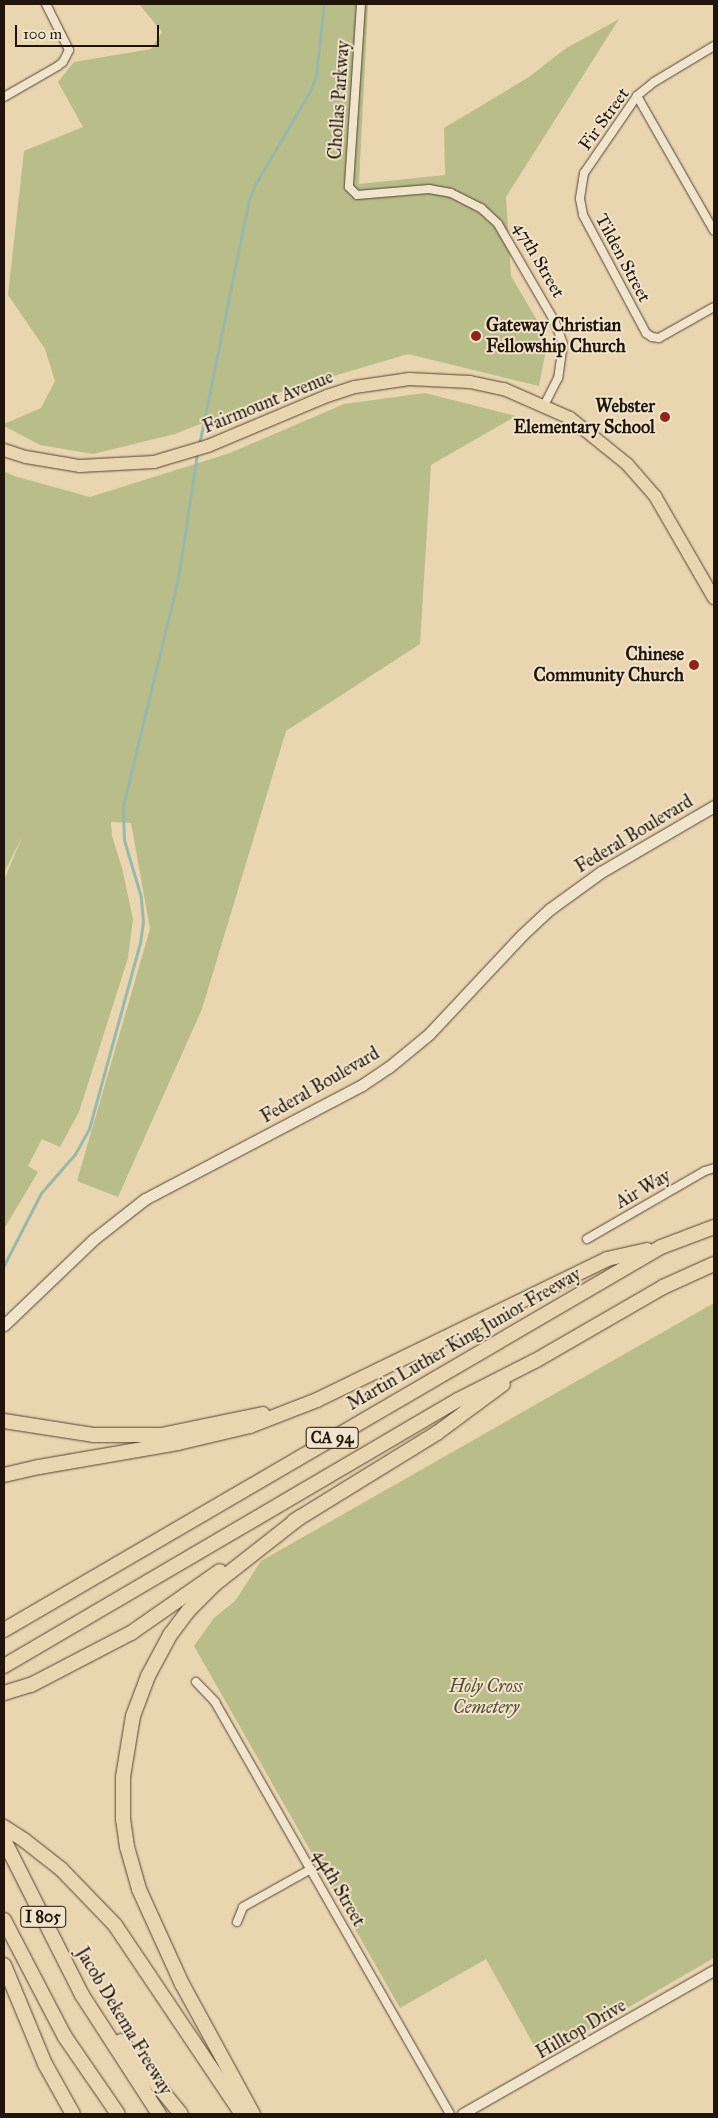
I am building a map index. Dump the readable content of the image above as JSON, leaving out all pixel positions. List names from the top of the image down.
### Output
{
  "streets": {
    "highway": [
      "Martin Luther King Junior Freeway",
      "CA 94",
      "I 805",
      "Jacob Dekema Freeway"
    ],
    "main road": ["Fairmount Avenue", "Federal Boulevard"],
    "street": [
      "Chollas Parkway",
      "Fir Street",
      "Tilden Street",
      "47th Street",
      "Air Way",
      "44th Street",
      "Hilltop Drive"
    ]
  },
  "crossings": [
    ["Chollas Parkway", "47th Street"],
    ["Fir Street", "Tilden Street"],
    ["47th Street", "Fairmount Avenue"]
  ],
  "parks": ["Holy Cross Cemetery"],
  "places": ["Gateway Christian Fellowship Church", "Webster Elementary School", "Chinese Community Church"],
  "scale_bar": "100 m"
}
